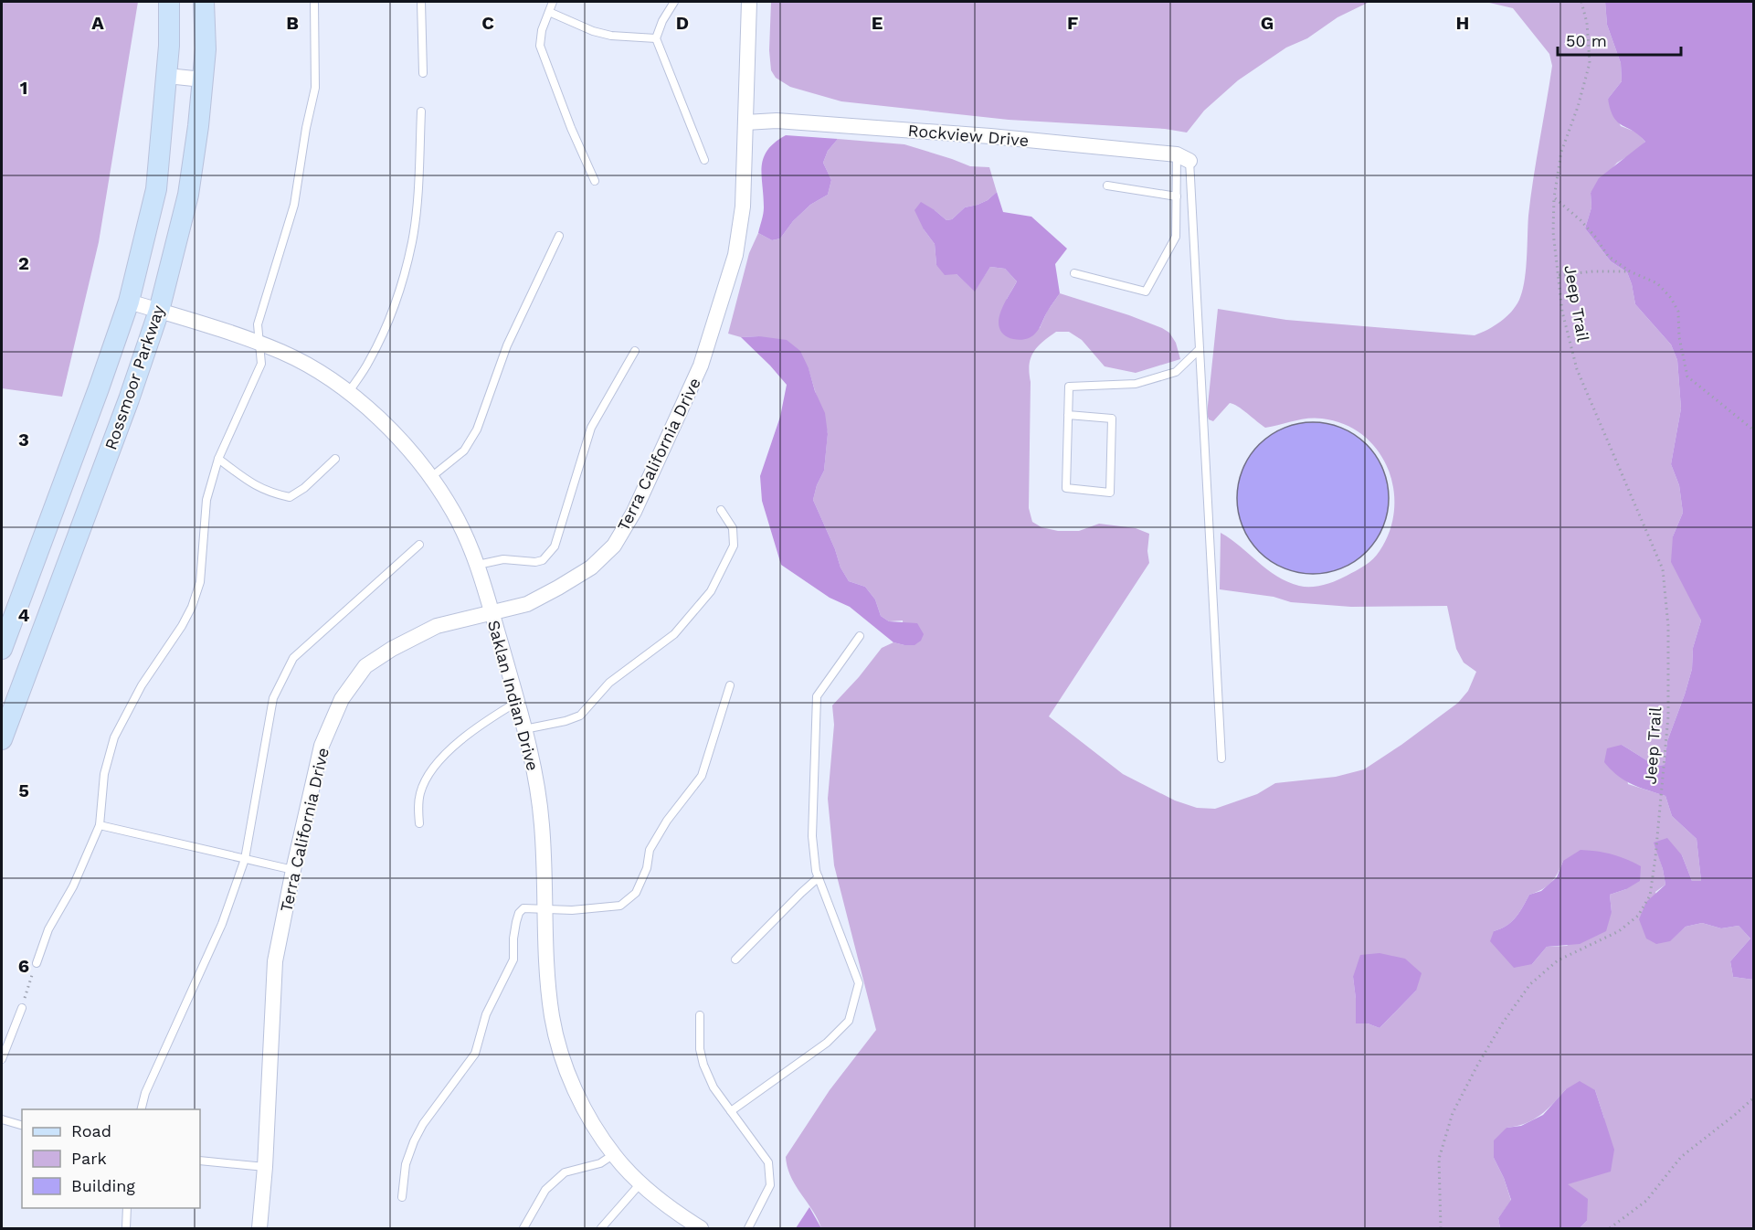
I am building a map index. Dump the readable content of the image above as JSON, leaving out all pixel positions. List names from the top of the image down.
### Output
{
  "streets": {
    "street": [
      "Rockview Drive",
      "Rossmoor Parkway",
      "Terra California Drive",
      "Saklan Indian Drive"
    ],
    "path": ["Jeep Trail"]
  },
  "crossings": [
    ["Rockview Drive", "Terra California Drive"],
    ["Rossmoor Parkway", "Saklan Indian Drive"],
    ["Terra California Drive", "Saklan Indian Drive"]
  ],
  "legend": ["Road", "Park", "Building"],
  "scale_bar": "50 m",
  "grid": {
    "columns": [
      "A",
      "B",
      "C",
      "D",
      "E",
      "F",
      "G",
      "H"
    ],
    "rows": [
      "1",
      "2",
      "3",
      "4",
      "5",
      "6"
    ]
  }
}
